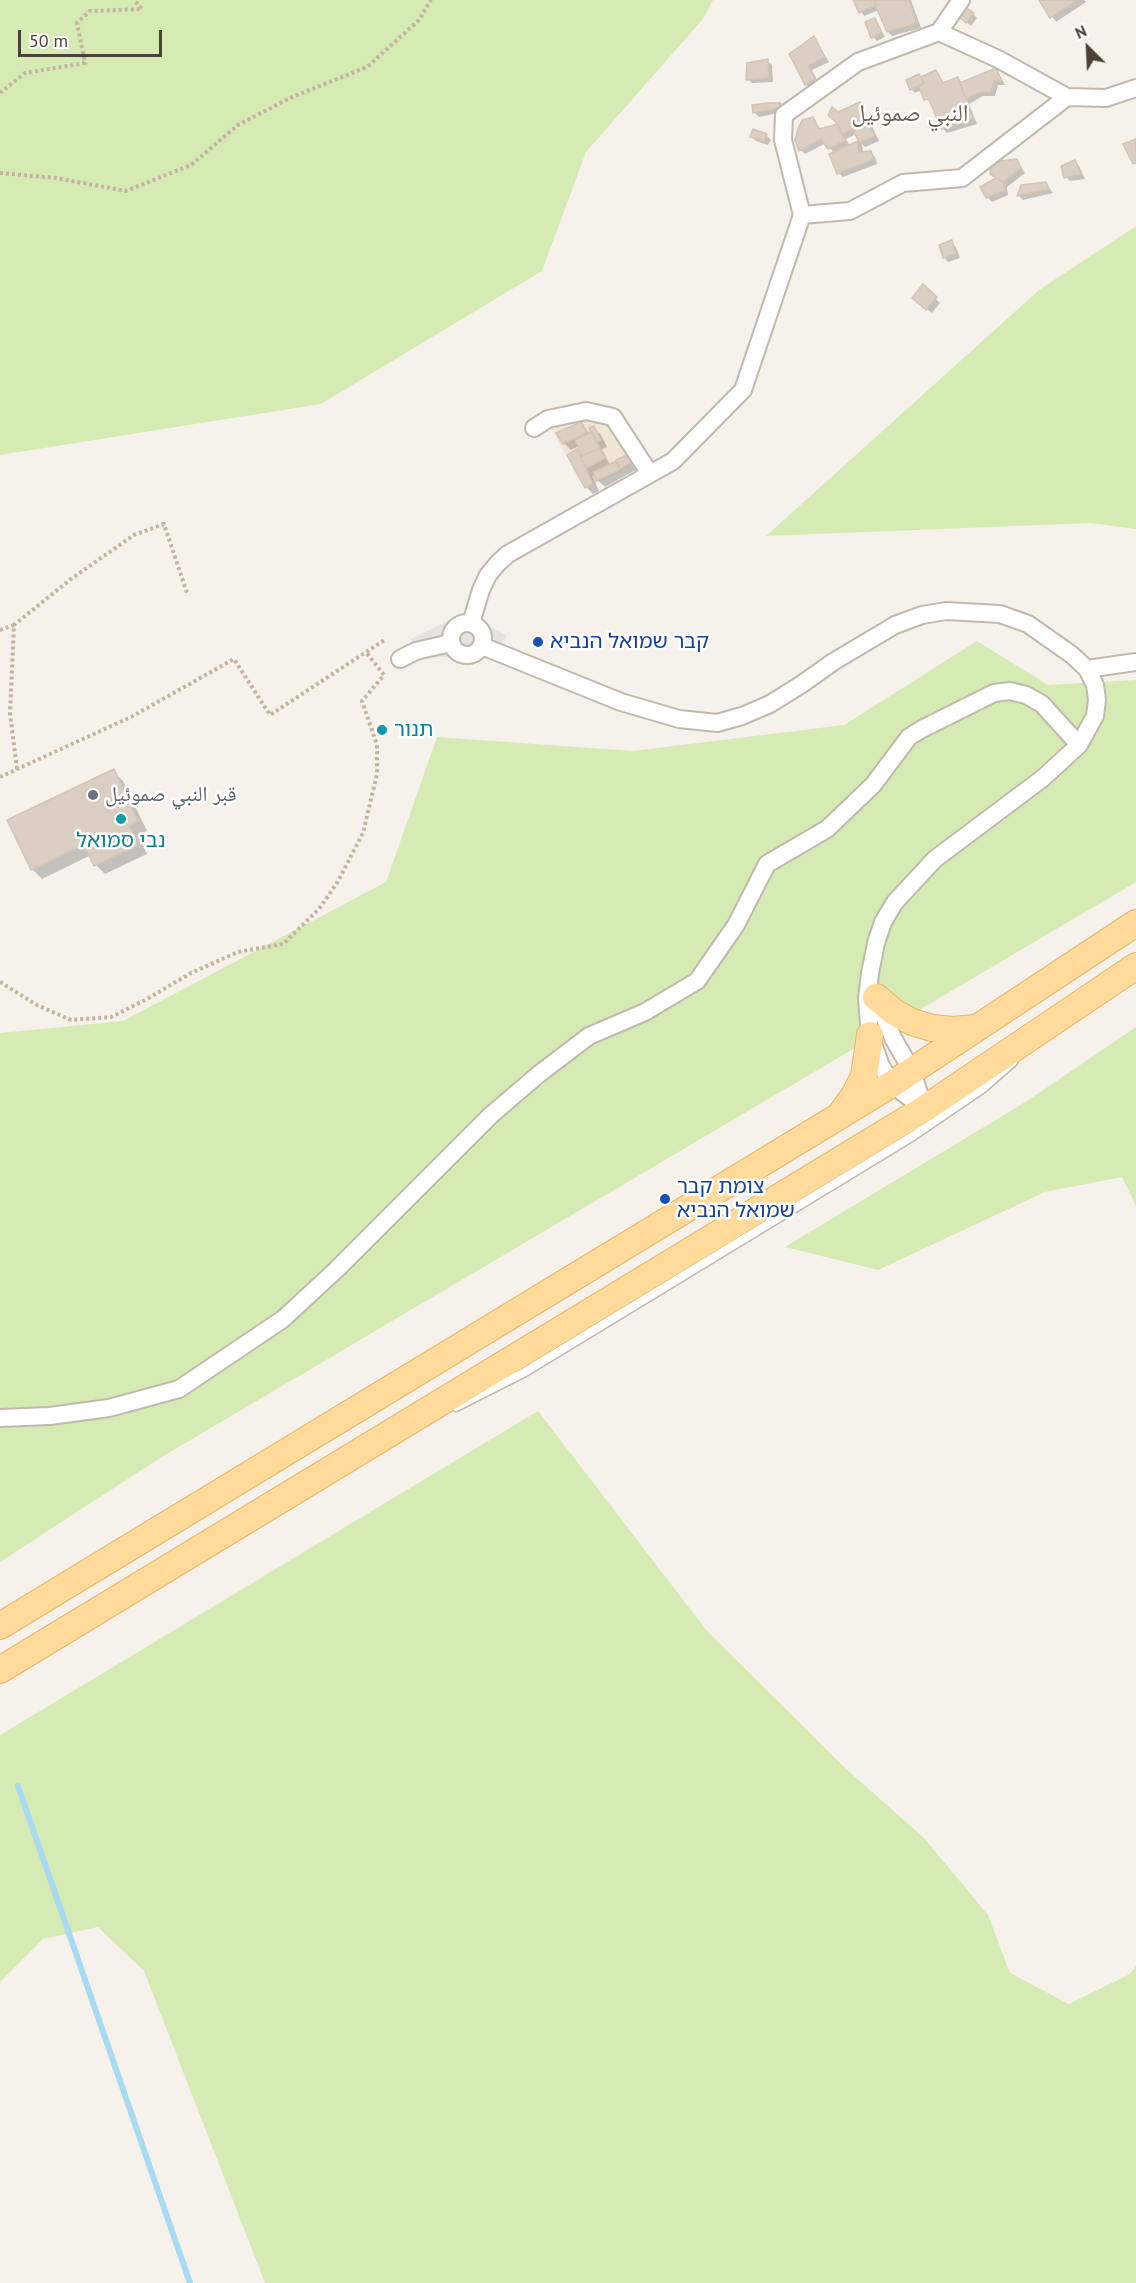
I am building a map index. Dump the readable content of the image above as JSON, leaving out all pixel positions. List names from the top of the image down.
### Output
{
  "districts": ["النبي صموئيل"],
  "places": [
    "קבר שמואל הנביא",
    "תנור",
    "قبر النبي صموئيل",
    "נבי סמואל",
    "צומת קבר שמואל הנביא"
  ],
  "scale_bar": "50 m",
  "north": "top left"
}
